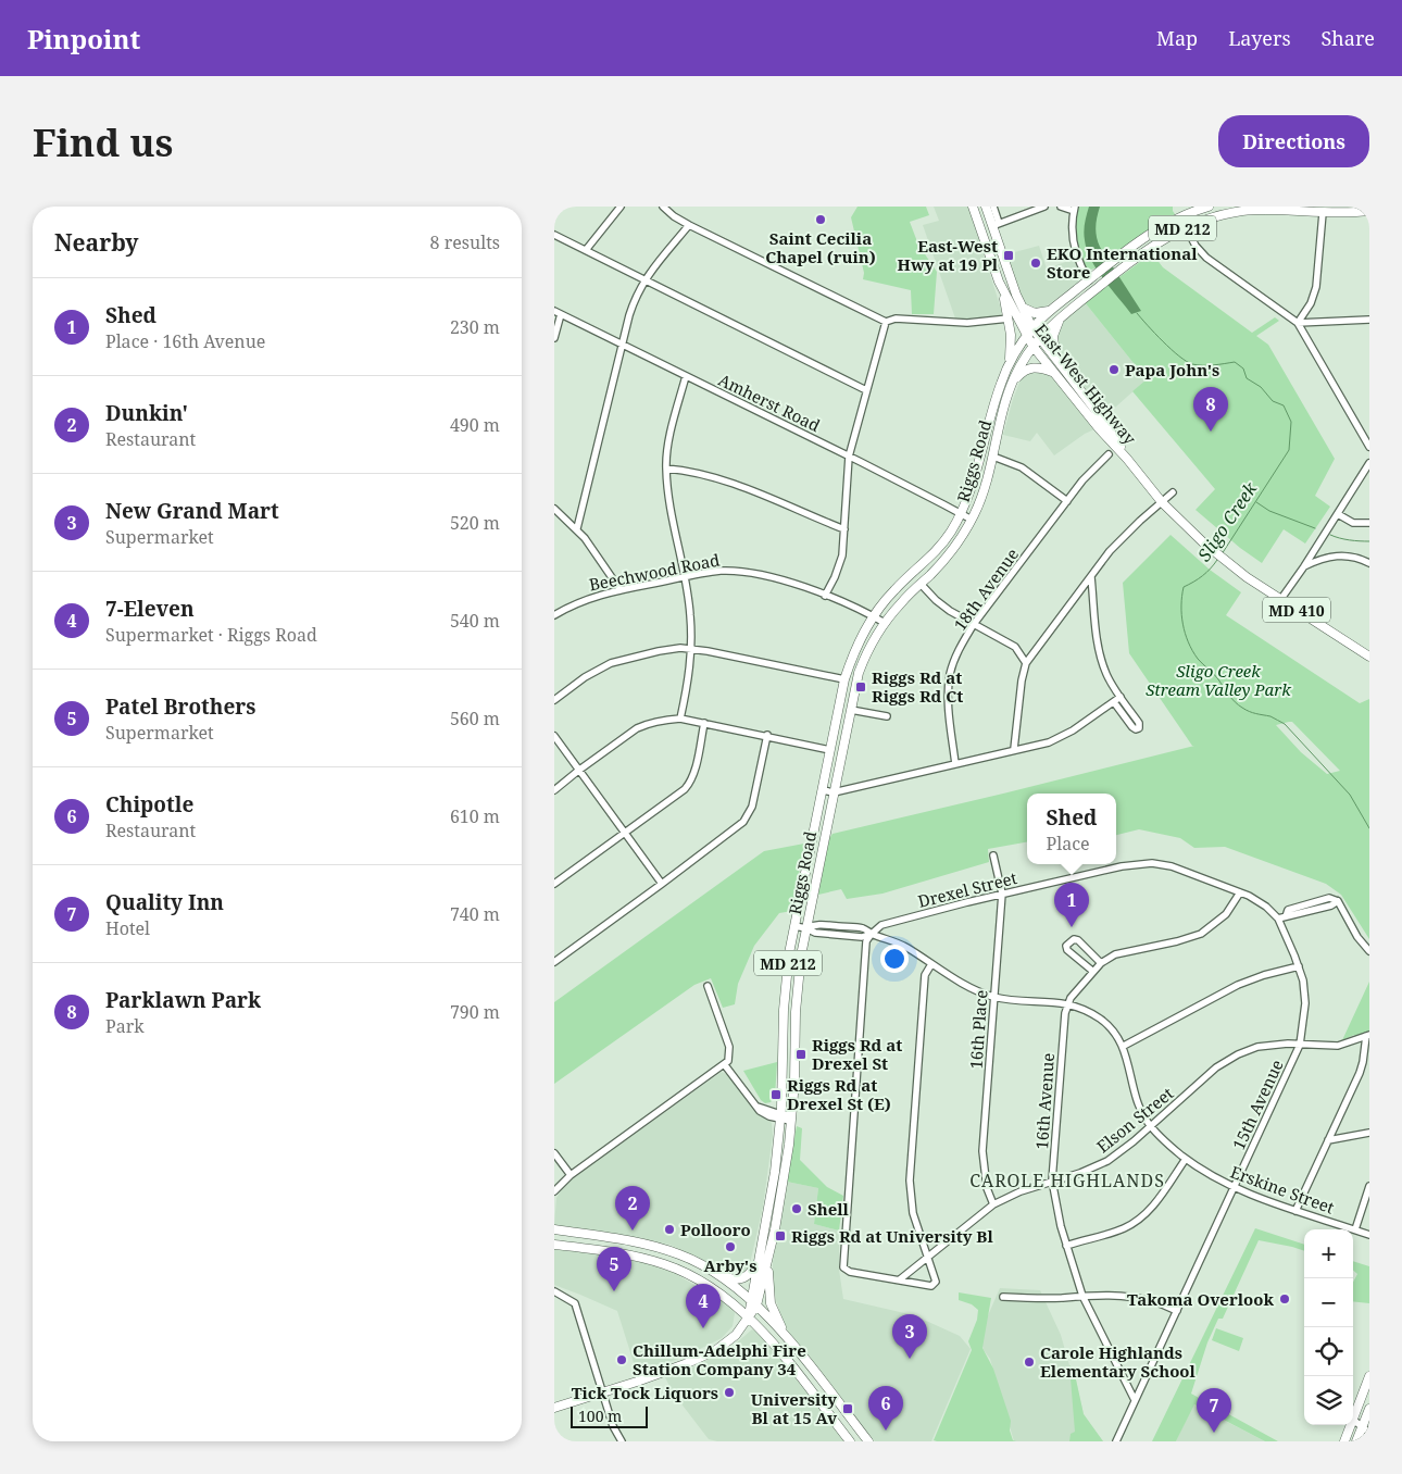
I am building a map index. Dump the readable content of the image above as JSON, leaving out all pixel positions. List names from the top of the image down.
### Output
{
  "streets": {
    "main road": [
      "MD 212",
      "East-West Highway",
      "Riggs Road",
      "MD 410"
    ],
    "street": [
      "Amherst Road",
      "Beechwood Road",
      "18th Avenue",
      "Drexel Street",
      "16th Place",
      "16th Avenue",
      "15th Avenue",
      "Elson Street",
      "Erskine Street"
    ]
  },
  "crossings": [
    ["East-West Highway", "Riggs Road"],
    ["Amherst Road", "Riggs Road"],
    ["Riggs Road", "Beechwood Road"],
    ["Drexel Street", "16th Place"],
    ["Drexel Street", "16th Avenue"],
    ["Drexel Street", "15th Avenue"],
    ["Drexel Street", "Erskine Street"],
    ["16th Place", "Elson Street"],
    ["16th Place", "Erskine Street"],
    ["16th Avenue", "15th Avenue"],
    ["16th Avenue", "Elson Street"],
    ["16th Avenue", "Erskine Street"],
    ["15th Avenue", "Elson Street"],
    ["15th Avenue", "Erskine Street"],
    ["Elson Street", "Erskine Street"]
  ],
  "districts": ["CAROLE HIGHLANDS"],
  "water": ["Sligo Creek"],
  "parks": ["Sligo Creek Stream Valley Park"],
  "places": {
    "other": [
      "Saint Cecilia Chapel (ruin)",
      "EKO International Store",
      "Papa John's",
      "Shell",
      "Pollooro",
      "Arby's",
      "Takoma Overlook",
      "Chillum-Adelphi Fire Station Company 34",
      "Carole Highlands Elementary School",
      "Tick Tock Liquors"
    ],
    "transit": [
      "East-West Hwy at 19 Pl",
      "Riggs Rd at Riggs Rd Ct",
      "Riggs Rd at Drexel St",
      "Riggs Rd at Drexel St (E)",
      "Riggs Rd at University Bl",
      "University Bl at 15 Av"
    ]
  },
  "scale_bar": "100 m",
  "page": {
    "header": "Pinpoint",
    "nav": ["Map", "Layers", "Share"],
    "buttons": "Directions",
    "title": "Find us",
    "heading": ["Nearby", "8 results"],
    "list": [
      {
        "mark": "1",
        "name": "Shed",
        "note": "Place · 16th Avenue",
        "value": "230 m"
      },
      {
        "mark": "2",
        "name": "Dunkin'",
        "note": "Restaurant",
        "value": "490 m"
      },
      {
        "mark": "3",
        "name": "New Grand Mart",
        "note": "Supermarket",
        "value": "520 m"
      },
      {
        "mark": "4",
        "name": "7-Eleven",
        "note": "Supermarket · Riggs Road",
        "value": "540 m"
      },
      {
        "mark": "5",
        "name": "Patel Brothers",
        "note": "Supermarket",
        "value": "560 m"
      },
      {
        "mark": "6",
        "name": "Chipotle",
        "note": "Restaurant",
        "value": "610 m"
      },
      {
        "mark": "7",
        "name": "Quality Inn",
        "note": "Hotel",
        "value": "740 m"
      },
      {
        "mark": "8",
        "name": "Parklawn Park",
        "note": "Park",
        "value": "790 m"
      }
    ],
    "pins": [
      "8",
      "1",
      "2",
      "5",
      "4",
      "3",
      "6",
      "7"
    ],
    "popup": ["Shed", "Place"],
    "map_buttons": ["+", "−"],
    "scale": "100 m"
  }
}
